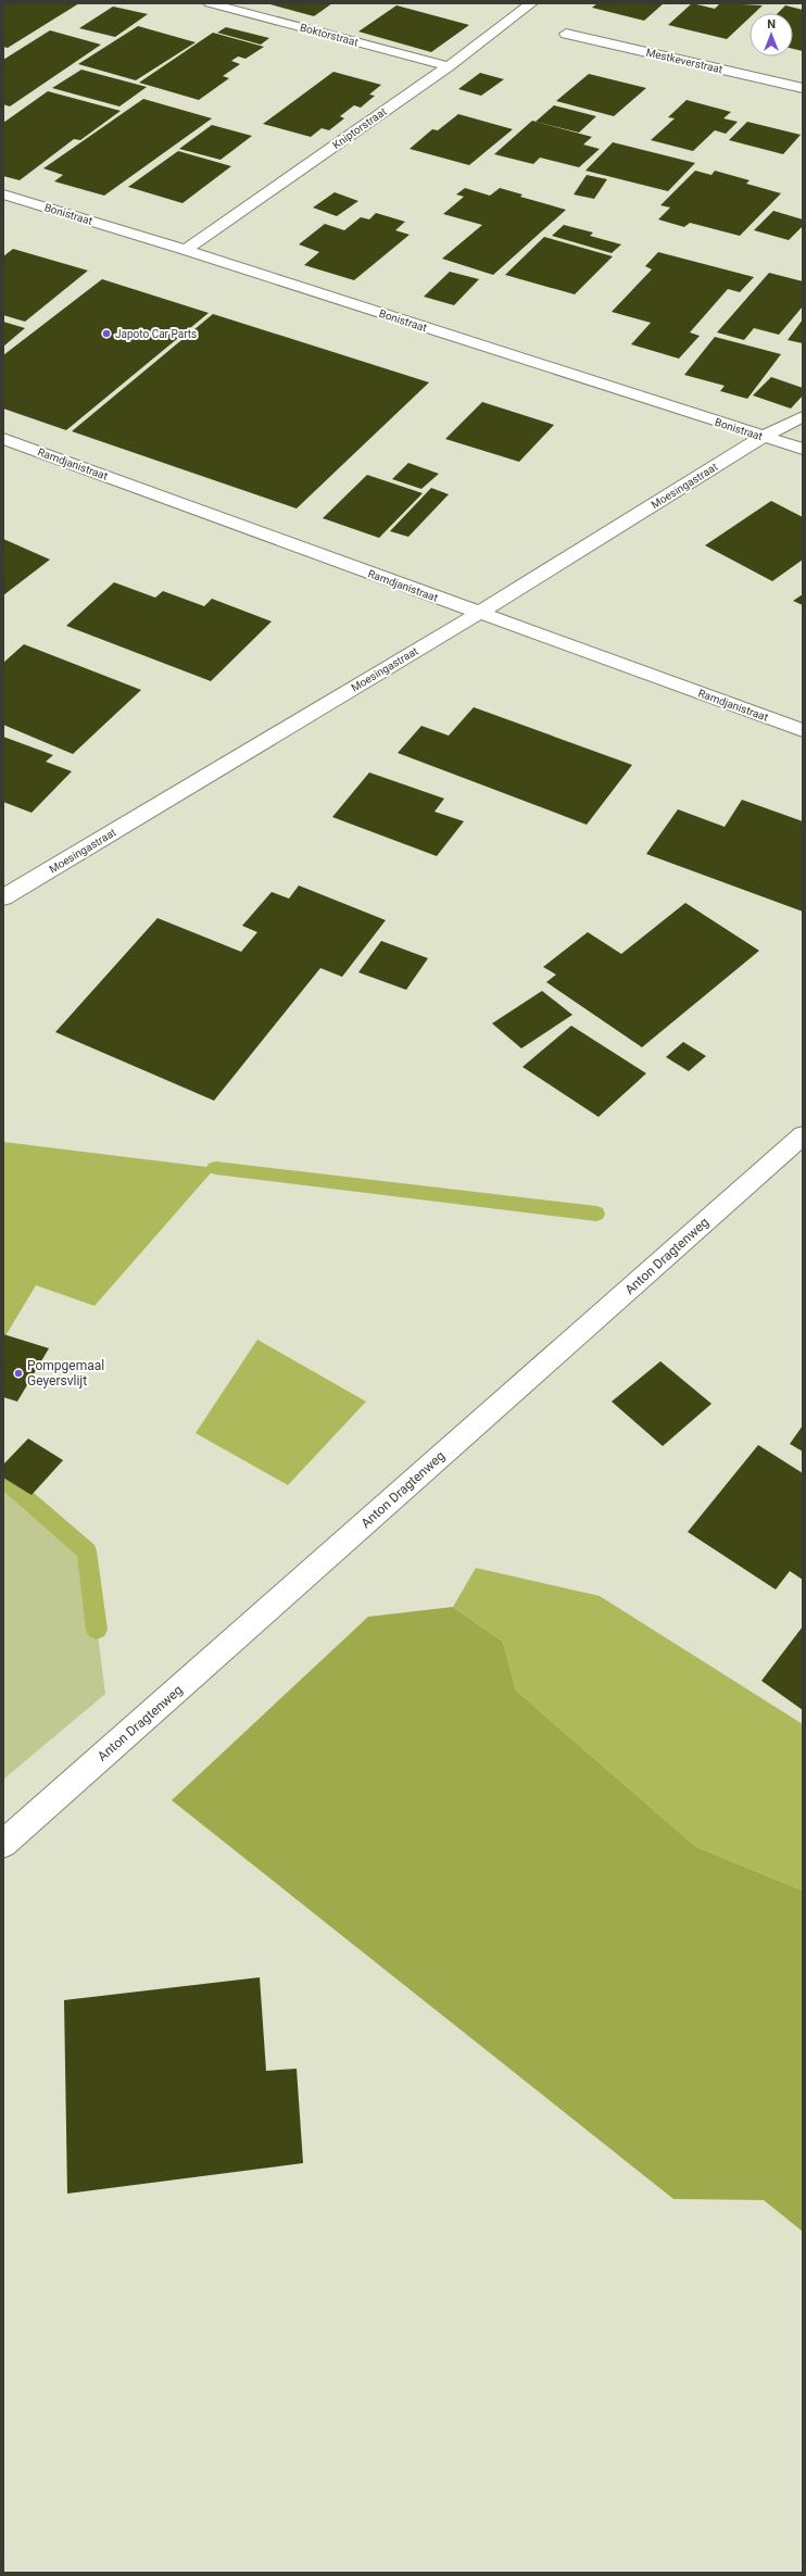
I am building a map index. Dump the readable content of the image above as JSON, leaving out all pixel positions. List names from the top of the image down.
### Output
{
  "streets": {
    "street": [
      "Boktorstraat",
      "Mestkeverstraat",
      "Kniptorstraat",
      "Bonistraat",
      "Ramdjanistraat",
      "Moesingastraat",
      "Anton Dragtenweg"
    ]
  },
  "crossings": [
    ["Boktorstraat", "Kniptorstraat"],
    ["Kniptorstraat", "Bonistraat"],
    ["Bonistraat", "Moesingastraat"],
    ["Ramdjanistraat", "Moesingastraat"]
  ],
  "places": ["Japoto Car Parts", "Pompgemaal Geyersvlijt"],
  "north": "top"
}
